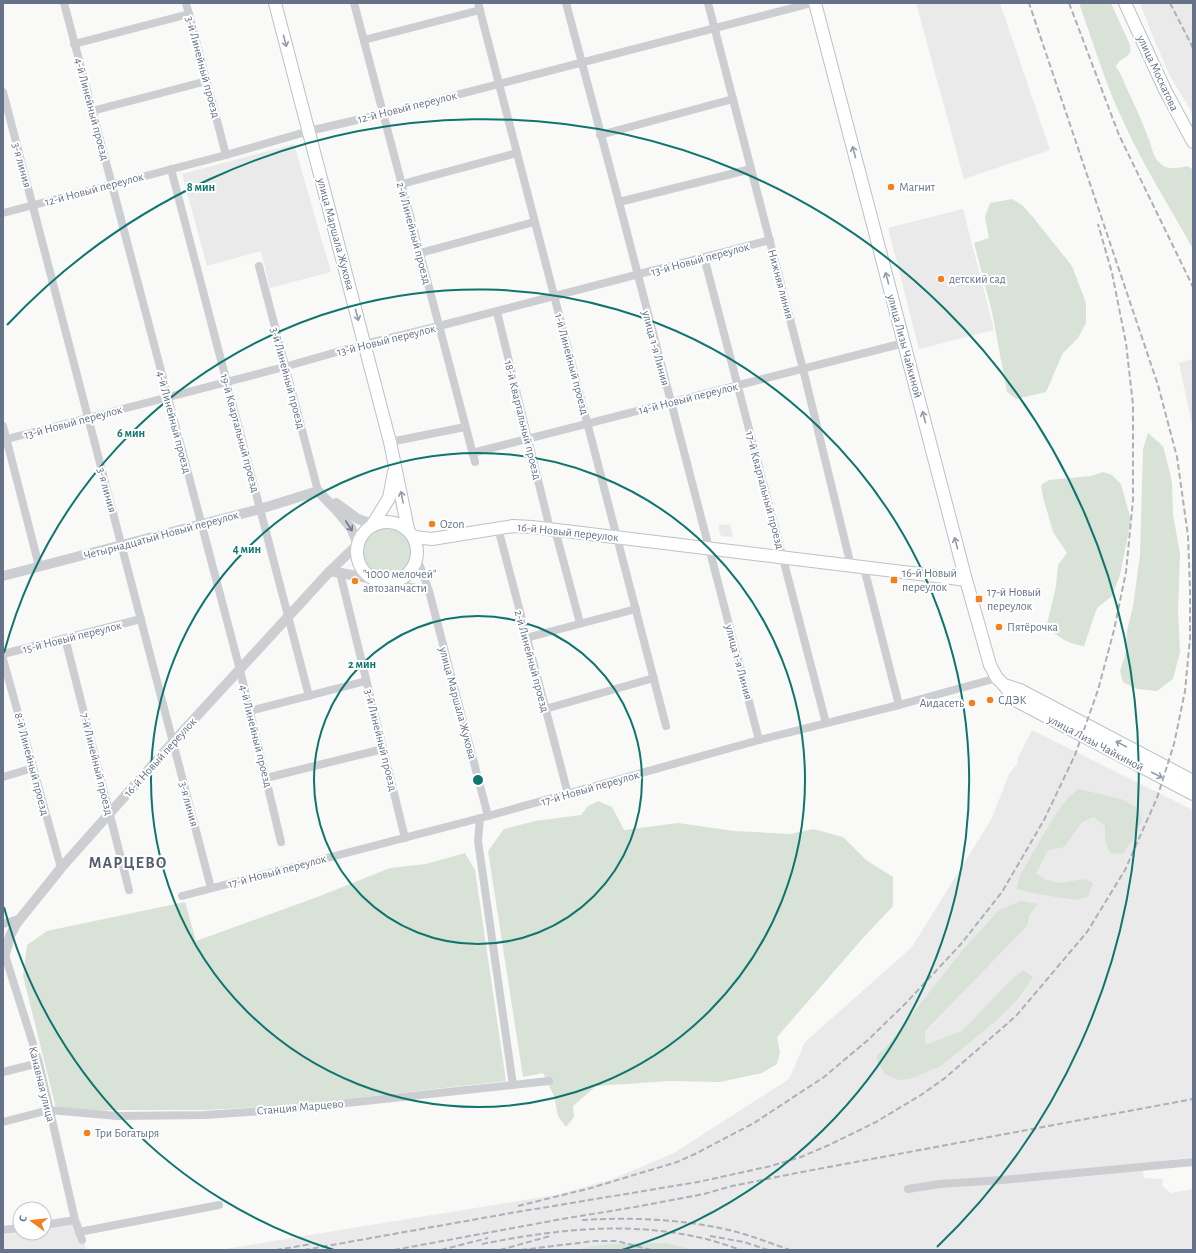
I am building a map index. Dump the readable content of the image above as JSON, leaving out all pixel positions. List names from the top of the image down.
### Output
{
  "streets": {
    "main road": [
      "улица Москатова",
      "улица Маршала Жукова",
      "улица Лизы Чайкиной",
      "16-й Новый переулок"
    ],
    "street": [
      "3-й Линейный проезд",
      "12-й Новый переулок",
      "4-й Линейный проезд",
      "3-я линия",
      "2-й Линейный проезд",
      "13-й Новый переулок",
      "Нижняя линия",
      "улица 1-я Линия",
      "1-й Линейный проезд",
      "14-й Новый переулок",
      "18-й Квартальный проезд",
      "19-й Квартальный проезд",
      "17-й Квартальный проезд",
      "Четырнадцатый Новый переулок",
      "15-й Новый переулок",
      "8-й Линейный проезд",
      "7-й Линейный проезд",
      "17-й Новый переулок",
      "Канавная улица",
      "Станция Марцево"
    ]
  },
  "crossings": [
    ["3-й Линейный проезд", "12-й Новый переулок"],
    ["3-й Линейный проезд", "13-й Новый переулок"],
    ["3-й Линейный проезд", "Четырнадцатый Новый переулок"],
    ["3-й Линейный проезд", "17-й Новый переулок"],
    ["12-й Новый переулок", "4-й Линейный проезд"],
    ["12-й Новый переулок", "3-я линия"],
    ["12-й Новый переулок", "2-й Линейный проезд"],
    ["12-й Новый переулок", "улица Маршала Жукова"],
    ["12-й Новый переулок", "Нижняя линия"],
    ["12-й Новый переулок", "улица 1-я Линия"],
    ["12-й Новый переулок", "1-й Линейный проезд"],
    ["12-й Новый переулок", "19-й Квартальный проезд"],
    ["4-й Линейный проезд", "13-й Новый переулок"],
    ["4-й Линейный проезд", "16-й Новый переулок"],
    ["4-й Линейный проезд", "Четырнадцатый Новый переулок"],
    ["3-я линия", "13-й Новый переулок"],
    ["3-я линия", "16-й Новый переулок"],
    ["3-я линия", "Четырнадцатый Новый переулок"],
    ["3-я линия", "15-й Новый переулок"],
    ["3-я линия", "17-й Новый переулок"],
    ["2-й Линейный проезд", "13-й Новый переулок"],
    ["2-й Линейный проезд", "14-й Новый переулок"],
    ["2-й Линейный проезд", "16-й Новый переулок"],
    ["2-й Линейный проезд", "17-й Новый переулок"],
    ["улица Маршала Жукова", "13-й Новый переулок"],
    ["улица Маршала Жукова", "16-й Новый переулок"],
    ["улица Маршала Жукова", "17-й Новый переулок"],
    ["улица Маршала Жукова", "Станция Марцево"],
    ["13-й Новый переулок", "Нижняя линия"],
    ["13-й Новый переулок", "улица 1-я Линия"],
    ["13-й Новый переулок", "1-й Линейный проезд"],
    ["13-й Новый переулок", "18-й Квартальный проезд"],
    ["13-й Новый переулок", "19-й Квартальный проезд"],
    ["13-й Новый переулок", "17-й Квартальный проезд"],
    ["Нижняя линия", "14-й Новый переулок"],
    ["Нижняя линия", "16-й Новый переулок"],
    ["улица Лизы Чайкиной", "14-й Новый переулок"],
    ["улица Лизы Чайкиной", "16-й Новый переулок"],
    ["улица Лизы Чайкиной", "17-й Новый переулок"],
    ["улица 1-я Линия", "14-й Новый переулок"],
    ["улица 1-я Линия", "16-й Новый переулок"],
    ["улица 1-я Линия", "17-й Новый переулок"],
    ["1-й Линейный проезд", "14-й Новый переулок"],
    ["1-й Линейный проезд", "16-й Новый переулок"],
    ["14-й Новый переулок", "18-й Квартальный проезд"],
    ["14-й Новый переулок", "17-й Квартальный проезд"],
    ["18-й Квартальный проезд", "16-й Новый переулок"],
    ["19-й Квартальный проезд", "16-й Новый переулок"],
    ["19-й Квартальный проезд", "Четырнадцатый Новый переулок"],
    ["17-й Квартальный проезд", "16-й Новый переулок"],
    ["17-й Квартальный проезд", "17-й Новый переулок"],
    ["16-й Новый переулок", "8-й Линейный проезд"],
    ["16-й Новый переулок", "7-й Линейный проезд"],
    ["16-й Новый переулок", "Канавная улица"],
    ["15-й Новый переулок", "7-й Линейный проезд"],
    ["Канавная улица", "Станция Марцево"]
  ],
  "districts": ["МАРЦЕВО"],
  "places": {
    "other": [
      "Магнит",
      "детский сад",
      "Ozon",
      "\"1000 мелочей\" автозапчасти",
      "Пятёрочка",
      "СДЭК",
      "Аидасеть",
      "Три Богатыря"
    ],
    "transit": ["16-й Новый переулок", "17-й Новый переулок"]
  },
  "north": "left",
  "rings": [
    "8 мин",
    "6 мин",
    "4 мин",
    "2 мин"
  ]
}
